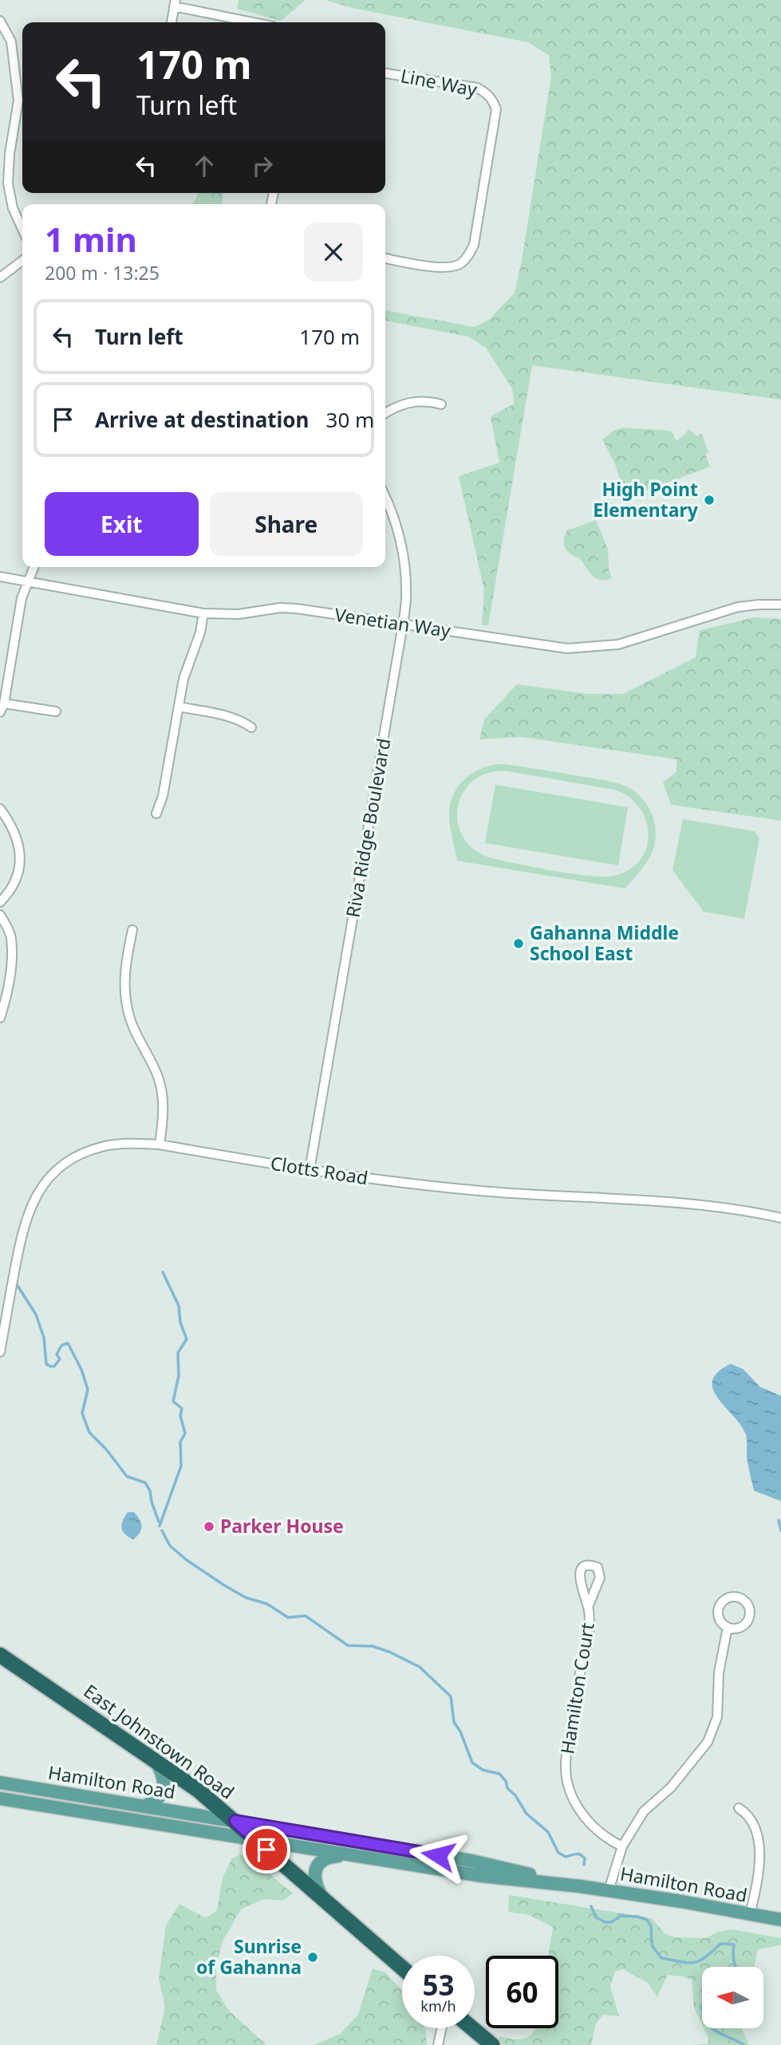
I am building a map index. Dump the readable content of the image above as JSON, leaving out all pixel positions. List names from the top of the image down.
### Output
{
  "streets": {
    "highway": ["East Johnstown Road"],
    "main road": ["Hamilton Road"],
    "street": [
      "Line Way",
      "Venetian Way",
      "Riva Ridge Boulevard",
      "Clotts Road",
      "Hamilton Court"
    ]
  },
  "crossings": [
    ["Venetian Way", "Riva Ridge Boulevard"],
    ["Riva Ridge Boulevard", "Clotts Road"],
    ["East Johnstown Road", "Hamilton Road"]
  ],
  "places": [
    "High Point Elementary",
    "Gahanna Middle School East",
    "Parker House",
    "Sunrise of Gahanna"
  ],
  "north": "left",
  "page": {
    "turn": ["170 m", "Turn left"],
    "heading": ["1 min", "200 m · 13:25"],
    "list": [
      {
        "name": "Turn left",
        "value": "170 m"
      },
      {
        "name": "Arrive at destination",
        "value": "30 m"
      }
    ],
    "buttons": ["Exit", "Share"],
    "speed": "53 km/h",
    "limit": "60"
  }
}
